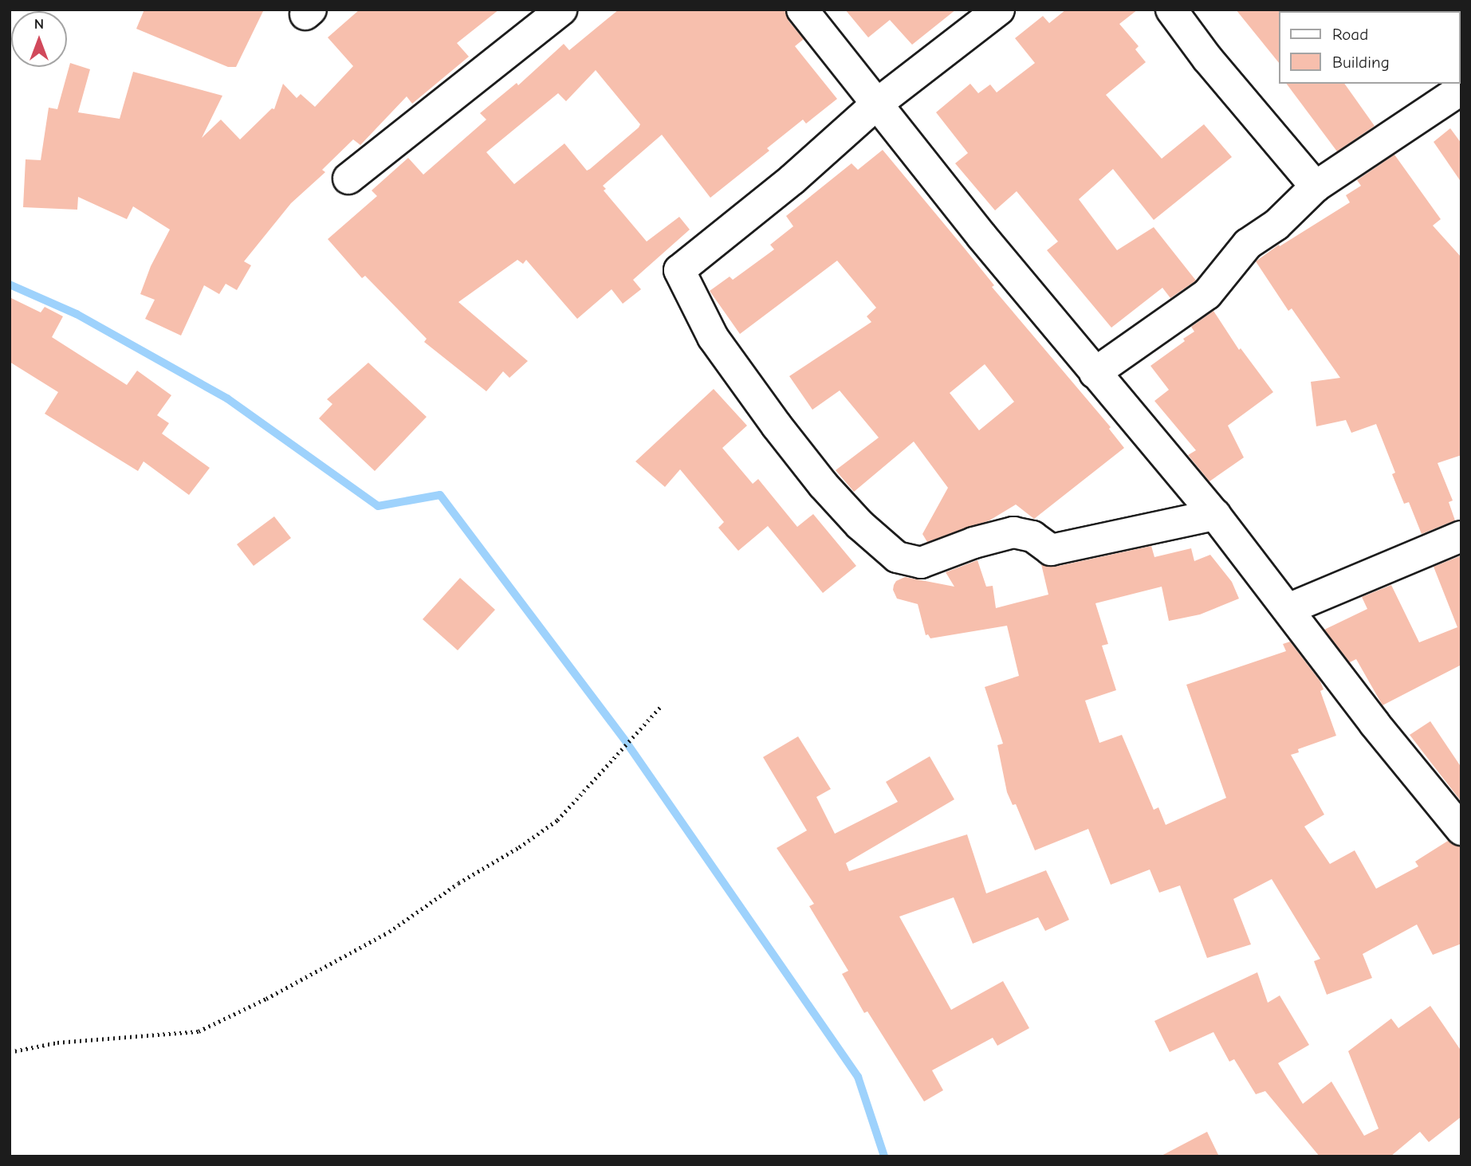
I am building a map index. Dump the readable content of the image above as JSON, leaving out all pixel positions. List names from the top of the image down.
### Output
{
  "legend": ["Road", "Building"],
  "north": "top"
}
